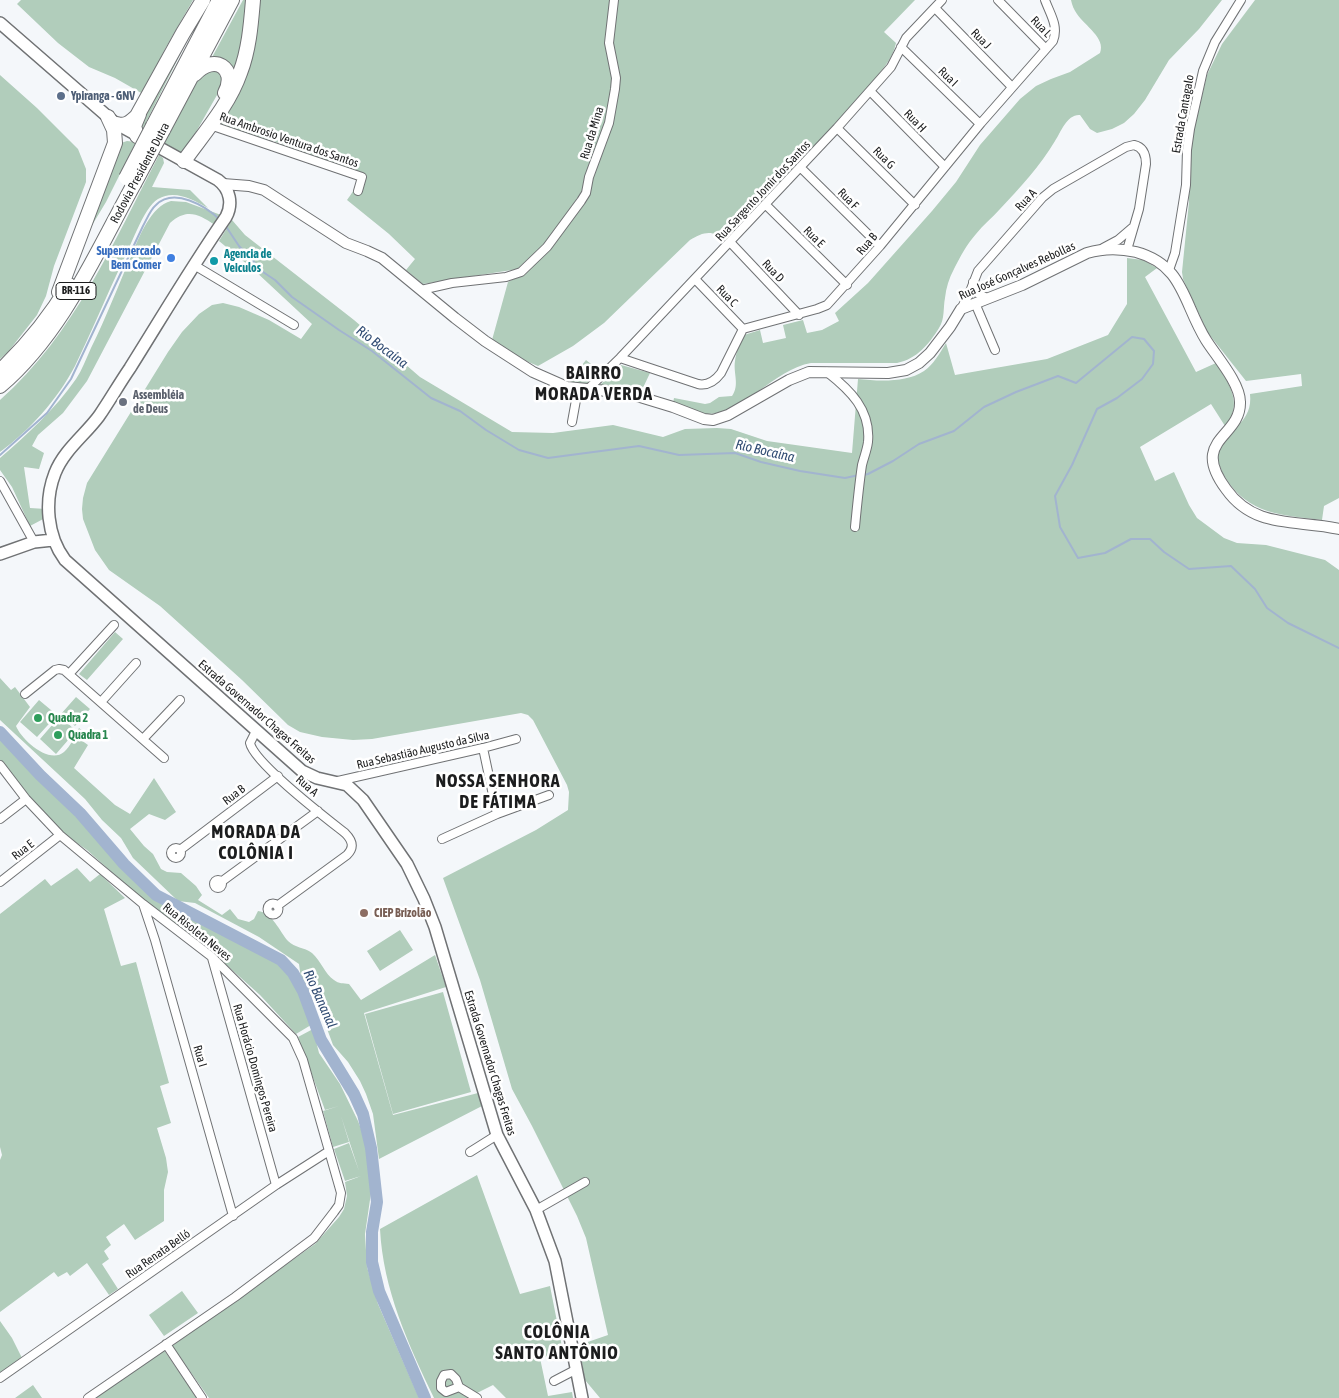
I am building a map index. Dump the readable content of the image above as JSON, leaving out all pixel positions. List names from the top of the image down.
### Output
{
  "streets": {
    "highway": ["Rodovia Presidente Dutra", "BR-116"],
    "main road": ["Estrada Governador Chagas Freitas"],
    "street": [
      "Rua L",
      "Rua J",
      "Rua I",
      "Estrada Cantagalo",
      "Rua H",
      "Rua da Mina",
      "Rua Ambrosio Ventura dos Santos",
      "Rua G",
      "Rua Sargento Jomir dos Santos",
      "Rua F",
      "Rua A",
      "Rua E",
      "Rua B",
      "Rua D",
      "Rua José Gonçalves Rebollas",
      "Rua C",
      "Rua Sebastião Augusto da Silva",
      "Rua Risoleta Neves",
      "Rua Horácio Domingos Pereira",
      "Rua Renata Belló"
    ]
  },
  "crossings": [
    ["Rua L", "Rua B"],
    ["Rua J", "Rua Sargento Jomir dos Santos"],
    ["Rua J", "Rua B"],
    ["Rua I", "Rua Sargento Jomir dos Santos"],
    ["Rua I", "Rua B"],
    ["Rua I", "Rua Risoleta Neves"],
    ["Rua I", "Rua Renata Belló"],
    ["Estrada Cantagalo", "Rua José Gonçalves Rebollas"],
    ["Rua H", "Rua Sargento Jomir dos Santos"],
    ["Rua H", "Rua B"],
    ["Rua da Mina", "Rua José Gonçalves Rebollas"],
    ["Rua G", "Rua Sargento Jomir dos Santos"],
    ["Rua G", "Rua B"],
    ["Rua Sargento Jomir dos Santos", "Rua F"],
    ["Rua Sargento Jomir dos Santos", "Rua E"],
    ["Rua Sargento Jomir dos Santos", "Rua D"],
    ["Rua Sargento Jomir dos Santos", "Rua José Gonçalves Rebollas"],
    ["Rua Sargento Jomir dos Santos", "Rua C"],
    ["Rua F", "Rua B"],
    ["Rua A", "Rua B"],
    ["Rua A", "Rua José Gonçalves Rebollas"],
    ["Rua A", "Estrada Governador Chagas Freitas"],
    ["Rua E", "Rua B"],
    ["Rua E", "Rua Risoleta Neves"],
    ["Rua B", "Rua D"],
    ["Rua B", "Rua C"],
    ["Rua José Gonçalves Rebollas", "Estrada Governador Chagas Freitas"],
    ["Estrada Governador Chagas Freitas", "Rua Sebastião Augusto da Silva"],
    ["Rua Risoleta Neves", "Rua Horácio Domingos Pereira"],
    ["Rua Risoleta Neves", "Rua Renata Belló"],
    ["Rua Horácio Domingos Pereira", "Rua Renata Belló"]
  ],
  "districts": [
    "BAIRRO MORADA VERDA",
    "NOSSA SENHORA DE FÁTIMA",
    "MORADA DA COLÔNIA I",
    "COLÔNIA SANTO ANTÔNIO"
  ],
  "water": ["Rio Bocaína", "Rio Bananal"],
  "places": [
    "Ypiranga - GNV",
    "Supermercado Bem Comer",
    "Agencia de Veiculos",
    "Assembléia de Deus",
    "Quadra 2",
    "Quadra 1",
    "CIEP Brizolão"
  ]
}
